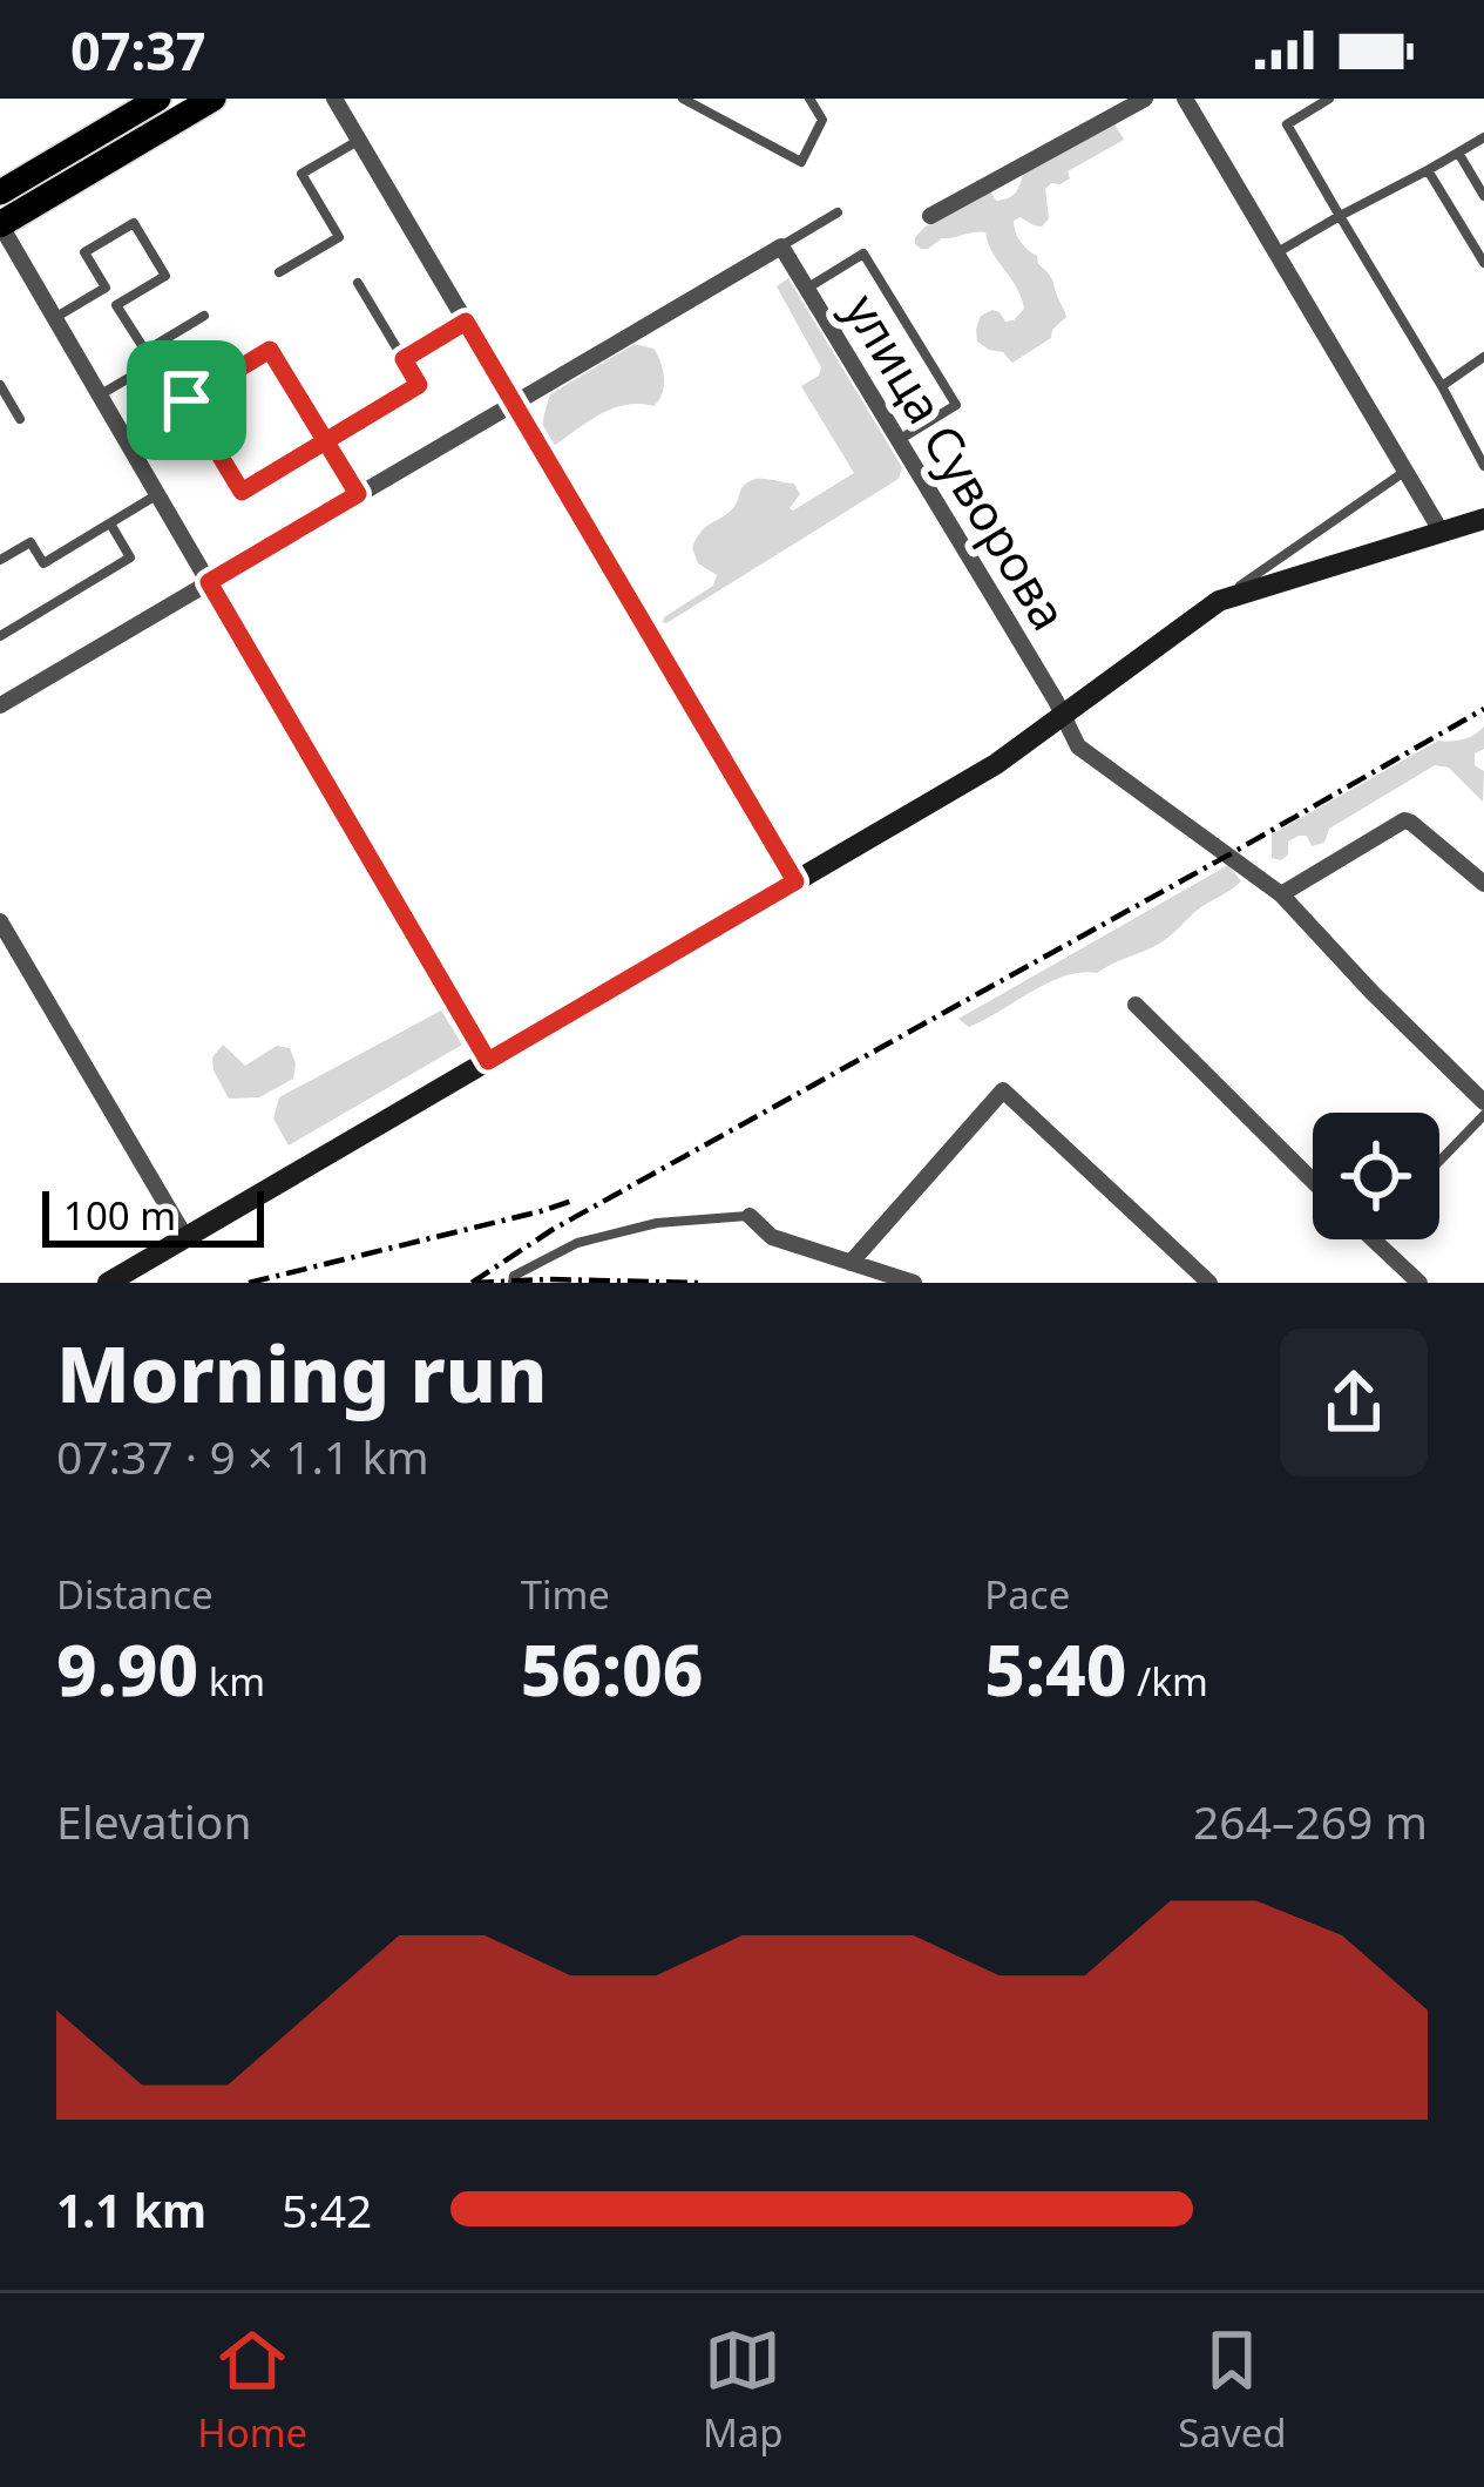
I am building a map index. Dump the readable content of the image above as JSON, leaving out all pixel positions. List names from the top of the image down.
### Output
{
  "streets": {
    "street": ["улица Суворова"]
  },
  "scale_bar": "100 m",
  "page": {
    "status": "07:37",
    "scale": "100 m",
    "heading": ["Morning run", "07:37 · 9 × 1.1 km"],
    "stats": [
      ["Distance", "9.90 km"],
      ["Time", "56:06"],
      ["Pace", "5:40 /km"]
    ],
    "chart": ["Elevation", "264–269 m"],
    "list": [
      {
        "name": "1.1 km",
        "note": "5:42"
      }
    ],
    "tabs": ["Home", "Map", "Saved"]
  }
}
